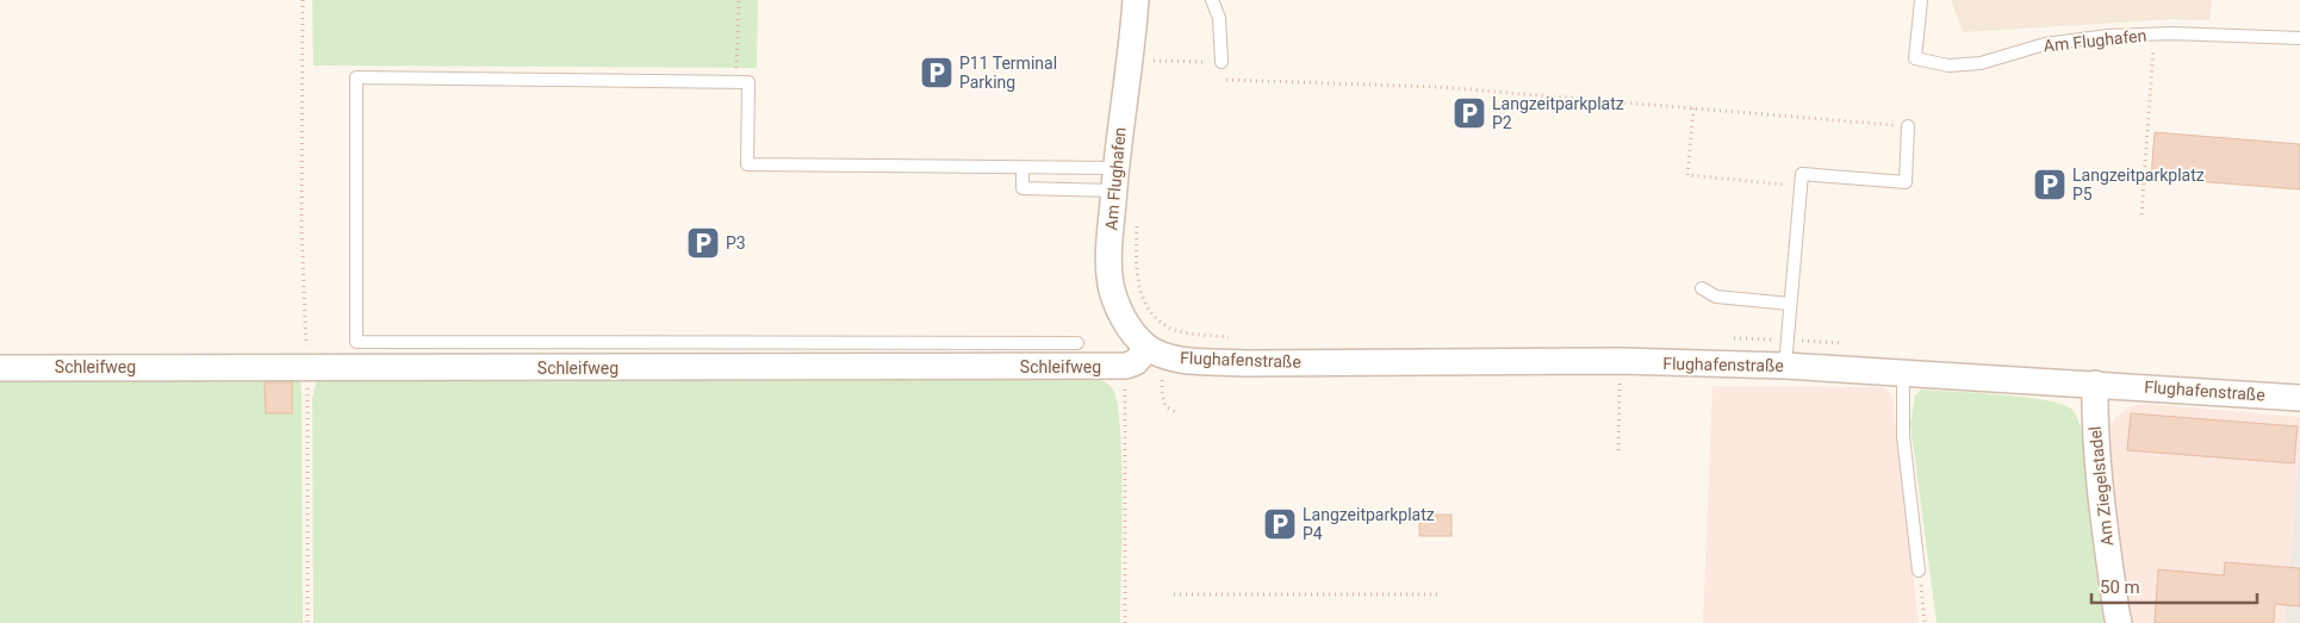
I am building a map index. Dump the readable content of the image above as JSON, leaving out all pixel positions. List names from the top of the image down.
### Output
{
  "streets": {
    "street": [
      "Am Flughafen",
      "Flughafenstraße",
      "Schleifweg",
      "Am Ziegelstadel"
    ]
  },
  "crossings": [
    ["Am Flughafen", "Flughafenstraße"],
    ["Am Flughafen", "Schleifweg"],
    ["Flughafenstraße", "Schleifweg"],
    ["Flughafenstraße", "Am Ziegelstadel"]
  ],
  "places": {
    "parking": [
      "P11 Terminal Parking",
      "Langzeitparkplatz P2",
      "Langzeitparkplatz P5",
      "P3",
      "Langzeitparkplatz P4"
    ]
  },
  "scale_bar": "50 m"
}
